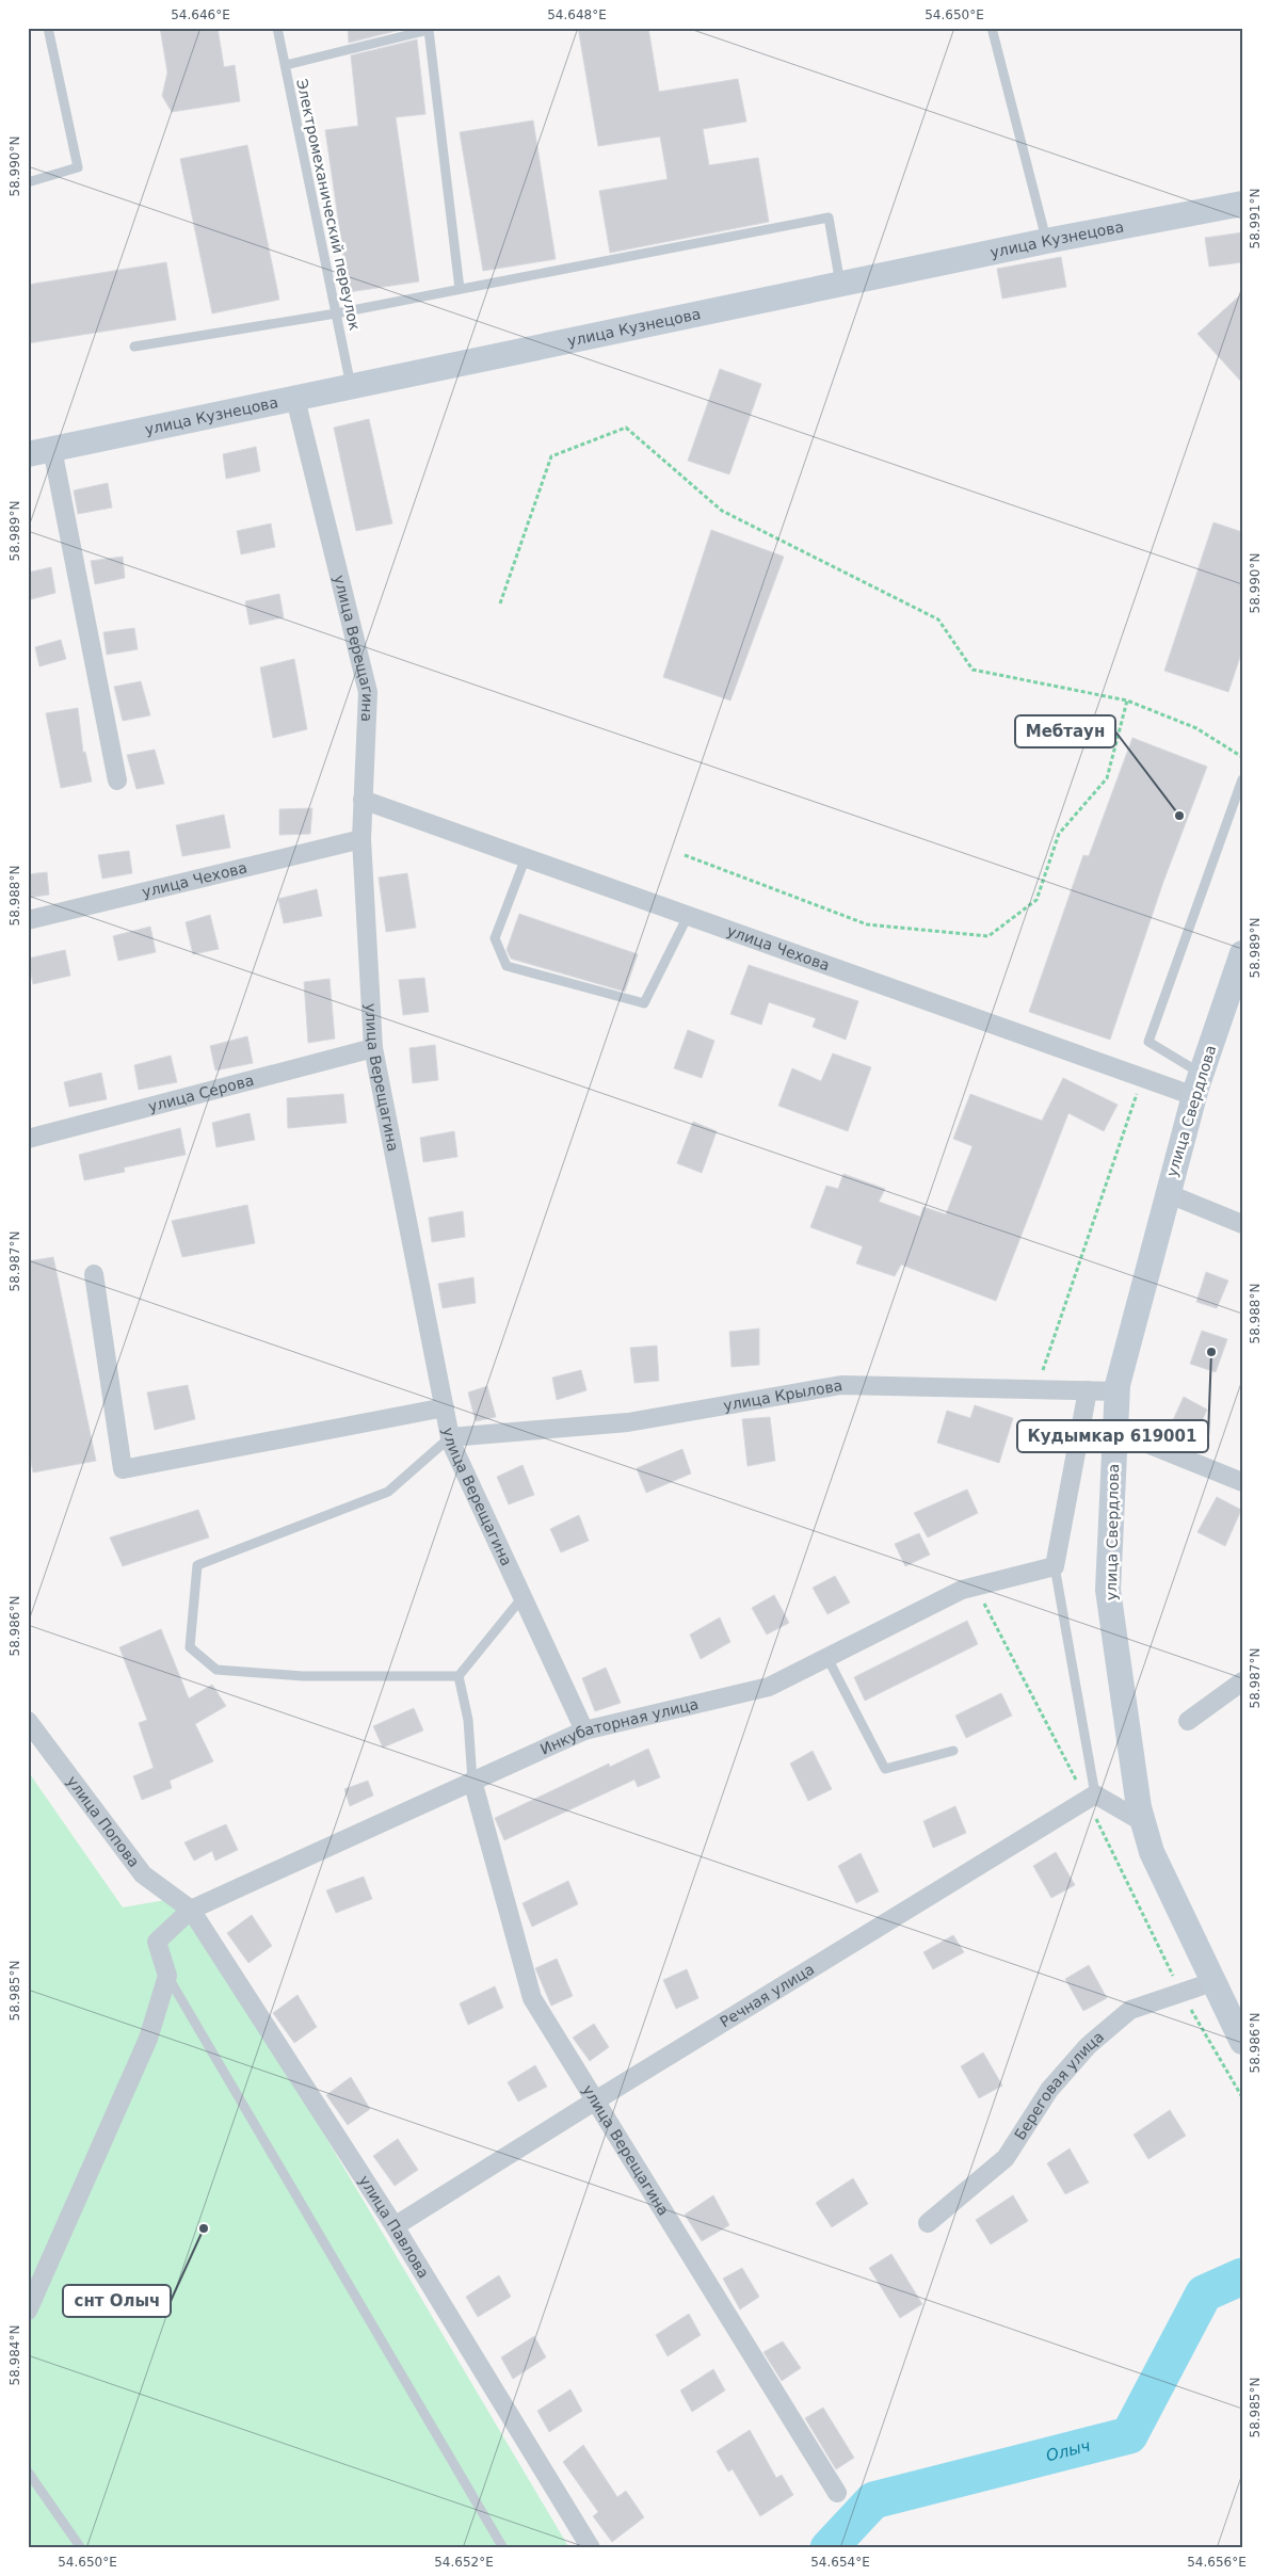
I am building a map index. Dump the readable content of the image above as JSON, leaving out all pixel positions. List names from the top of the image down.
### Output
{
  "streets": {
    "main road": ["улица Кузнецова", "улица Свердлова"],
    "street": [
      "улица Верещагина",
      "улица Чехова",
      "улица Серова",
      "улица Крылова",
      "Инкубаторная улица",
      "улица Попова",
      "Речная улица",
      "Береговая улица",
      "улица Павлова"
    ],
    "lane": ["Электромеханический переулок"]
  },
  "crossings": [
    ["Электромеханический переулок", "улица Кузнецова"],
    ["улица Кузнецова", "улица Верещагина"],
    ["улица Верещагина", "улица Чехова"],
    ["улица Верещагина", "улица Серова"],
    ["улица Верещагина", "улица Крылова"],
    ["улица Верещагина", "Инкубаторная улица"],
    ["улица Верещагина", "Речная улица"],
    ["улица Чехова", "улица Свердлова"],
    ["улица Свердлова", "улица Крылова"],
    ["улица Свердлова", "Береговая улица"],
    ["Инкубаторная улица", "улица Попова"],
    ["Инкубаторная улица", "улица Павлова"],
    ["улица Попова", "улица Павлова"],
    ["Речная улица", "улица Павлова"]
  ],
  "water": ["Олыч"],
  "places": ["Мебтаун", "Кудымкар 619001", "снт Олыч"],
  "coordinates": [
    "54.646°E",
    "54.648°E",
    "54.650°E",
    "58.990°N",
    "58.991°N",
    "58.989°N",
    "58.988°N",
    "58.987°N",
    "58.986°N",
    "58.985°N",
    "58.984°N",
    "54.652°E",
    "54.654°E",
    "54.656°E"
  ]
}
